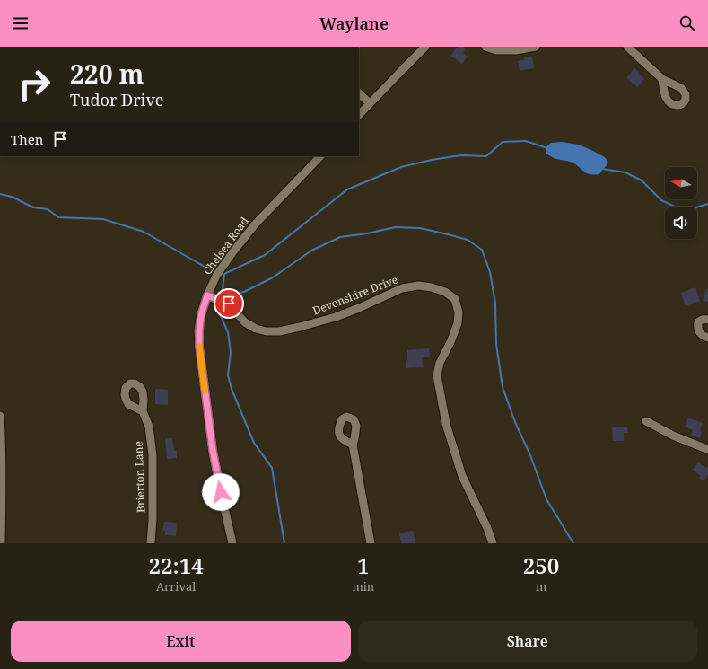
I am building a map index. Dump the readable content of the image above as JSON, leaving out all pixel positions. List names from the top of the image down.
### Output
{
  "streets": {
    "street": ["Chelsea Road", "Devonshire Drive", "Brierton Lane"]
  },
  "crossings": [
    ["Chelsea Road", "Devonshire Drive"]
  ],
  "north": "left",
  "page": {
    "header": "Waylane",
    "turn": ["220 m", "Tudor Drive"],
    "then": "Then",
    "eta": [
      "22:14",
      "Arrival",
      "1",
      "min",
      "250",
      "m"
    ],
    "buttons": ["Exit", "Share"]
  }
}
